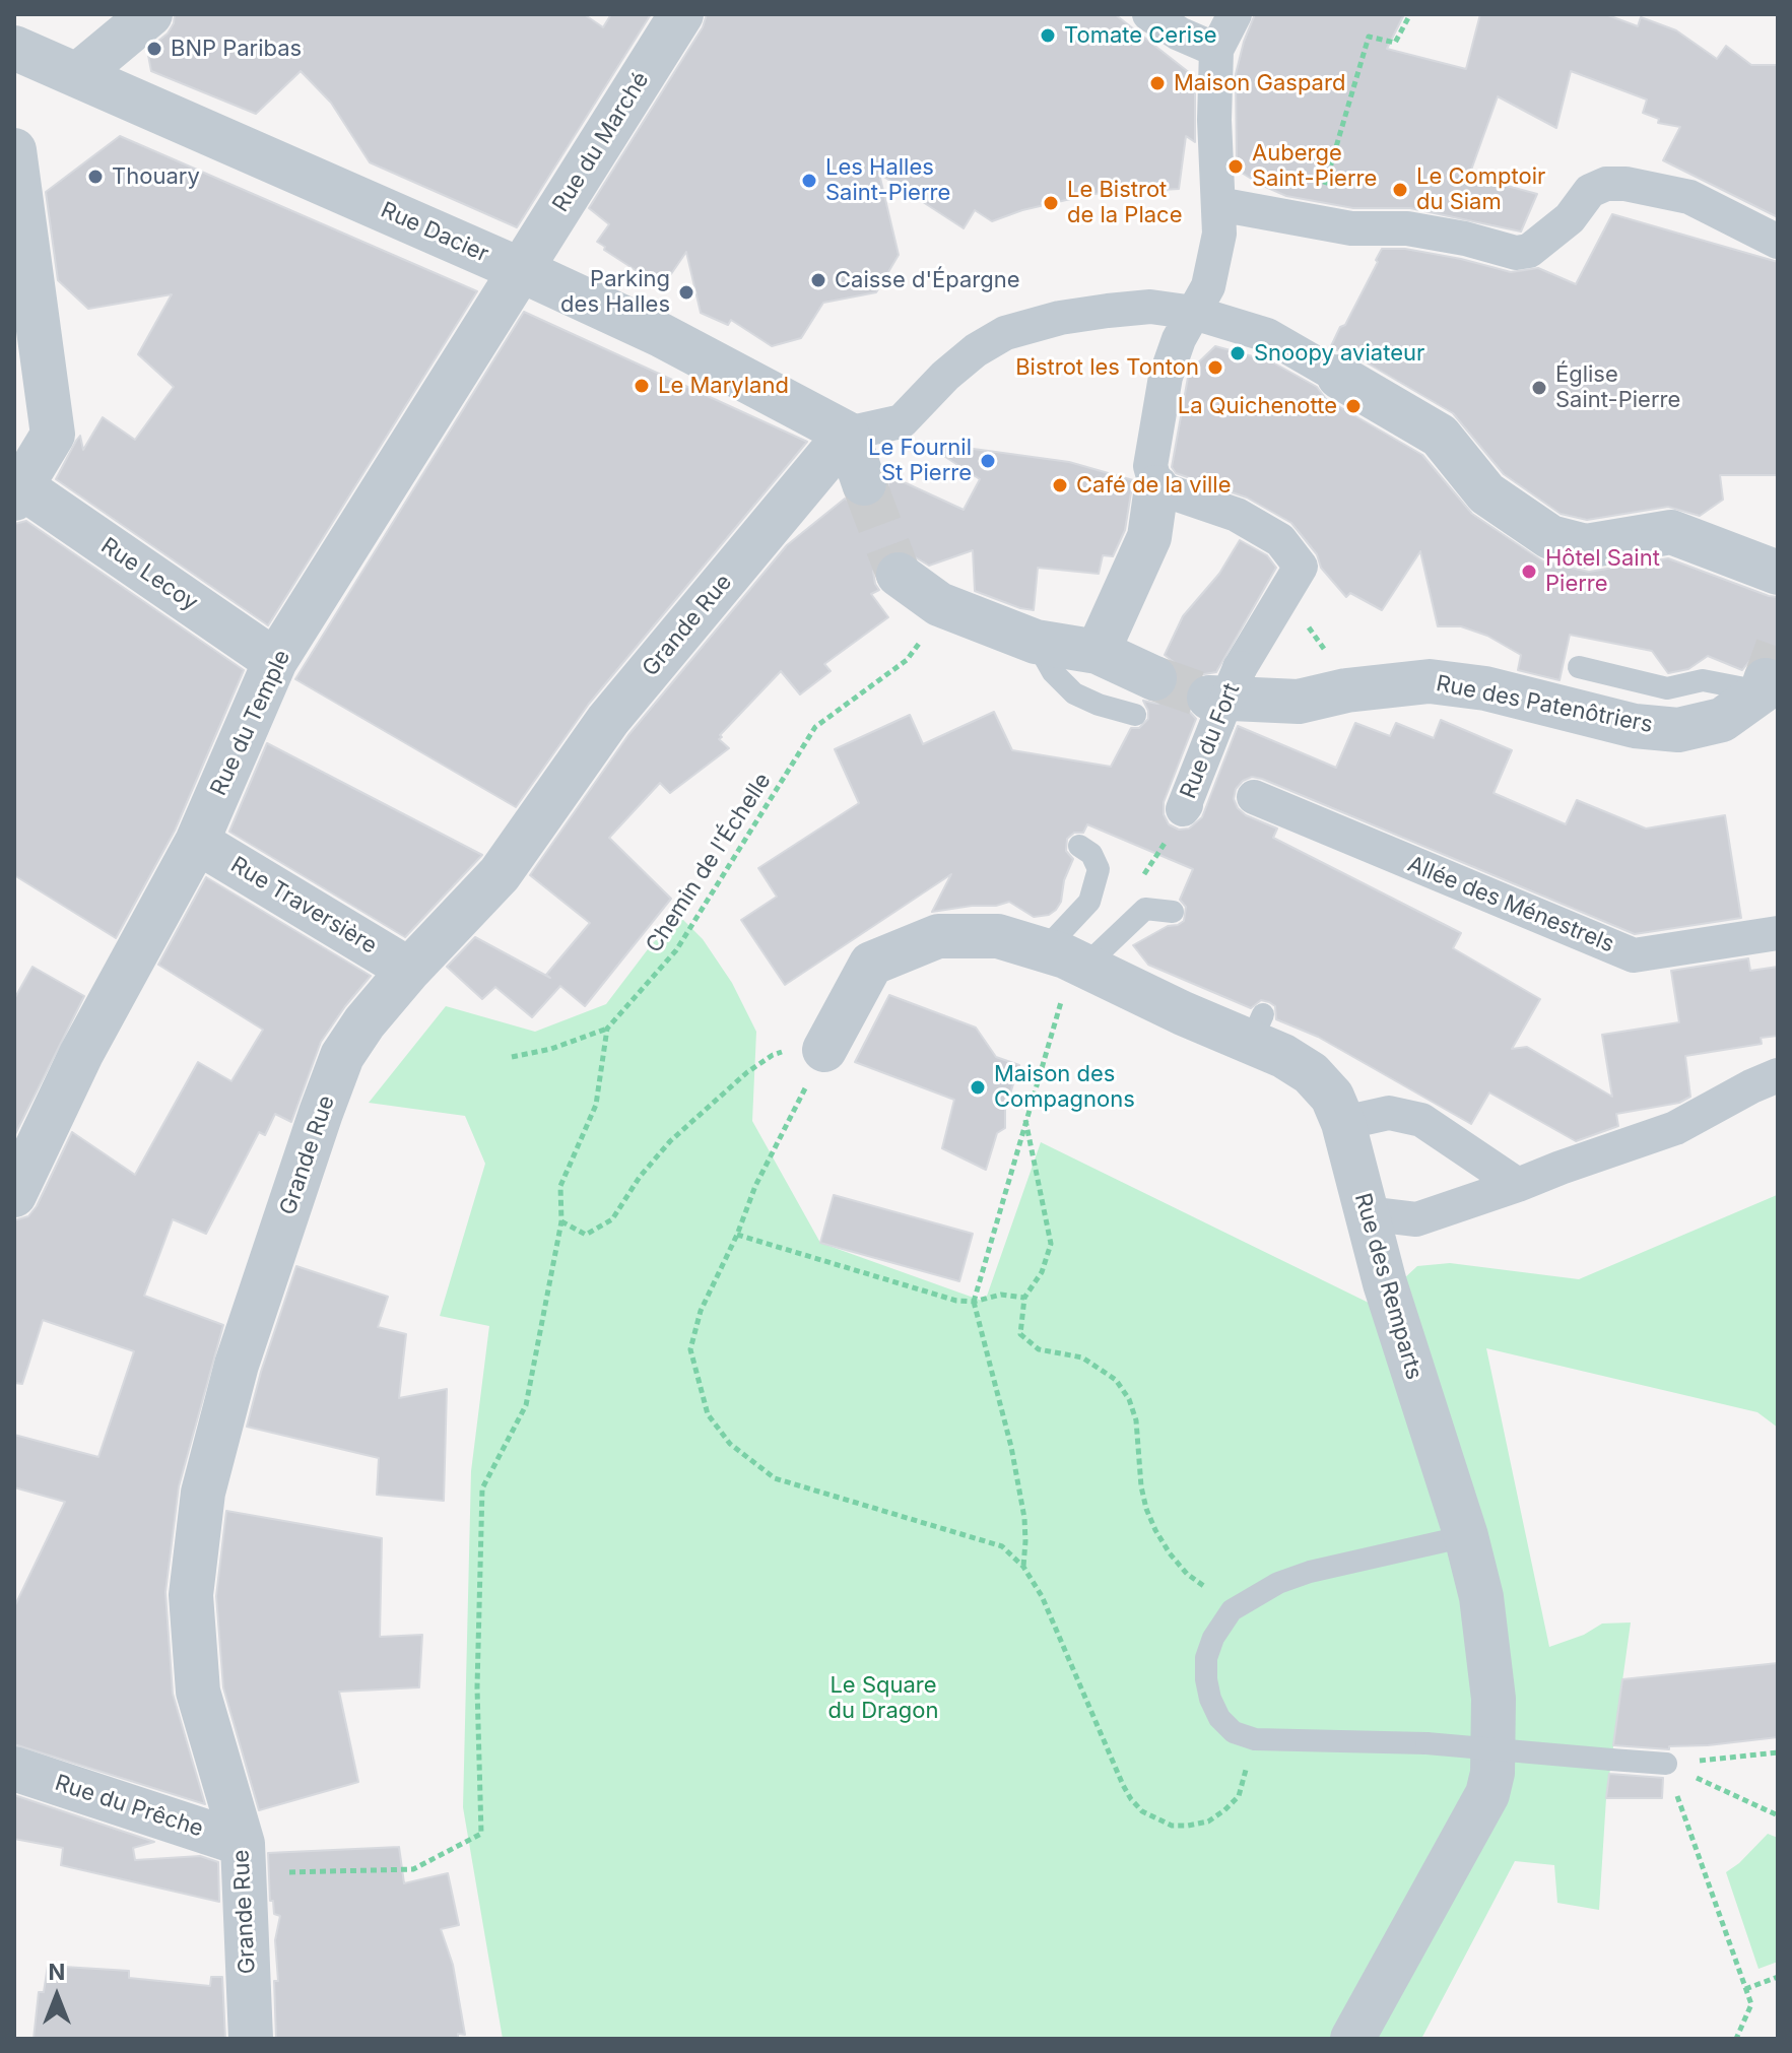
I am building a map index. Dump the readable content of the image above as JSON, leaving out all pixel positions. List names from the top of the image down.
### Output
{
  "streets": {
    "street": [
      "Rue du Marché",
      "Rue Dacier",
      "Rue Lecoy",
      "Grande Rue",
      "Rue des Patenôtriers",
      "Rue du Temple",
      "Rue du Fort",
      "Allée des Ménestrels",
      "Rue Traversière",
      "Rue des Remparts",
      "Rue du Prêche"
    ],
    "path": ["Chemin de l'Échelle"]
  },
  "crossings": [
    ["Rue du Marché", "Rue Dacier"],
    ["Rue du Marché", "Rue du Temple"],
    ["Rue Dacier", "Grande Rue"],
    ["Rue Dacier", "Rue du Temple"],
    ["Rue Lecoy", "Rue du Temple"],
    ["Grande Rue", "Rue Traversière"],
    ["Grande Rue", "Rue du Prêche"],
    ["Rue des Patenôtriers", "Rue du Fort"],
    ["Rue du Temple", "Rue Traversière"],
    ["Rue du Fort", "Allée des Ménestrels"]
  ],
  "parks": ["Le Square du Dragon"],
  "places": [
    "Tomate Cerise",
    "BNP Paribas",
    "Maison Gaspard",
    "Auberge Saint-Pierre",
    "Thouary",
    "Les Halles Saint-Pierre",
    "Le Comptoir du Siam",
    "Le Bistrot de la Place",
    "Caisse d'Épargne",
    "Parking des Halles",
    "Snoopy aviateur",
    "Bistrot les Tonton",
    "Le Maryland",
    "Église Saint-Pierre",
    "La Quichenotte",
    "Le Fournil St Pierre",
    "Café de la ville",
    "Hôtel Saint Pierre",
    "Maison des Compagnons"
  ],
  "north": "top"
}
